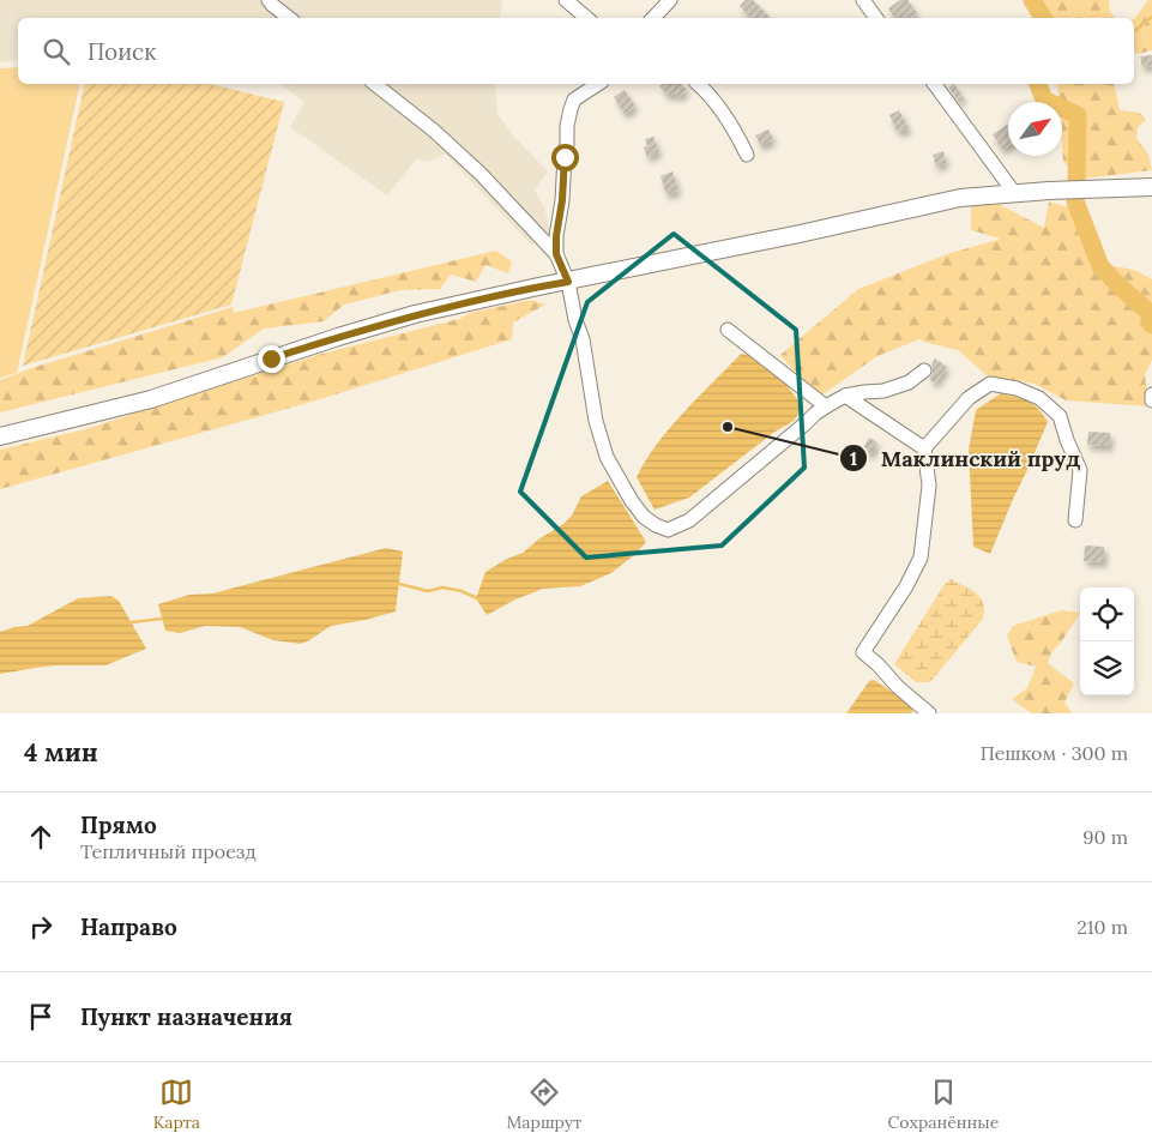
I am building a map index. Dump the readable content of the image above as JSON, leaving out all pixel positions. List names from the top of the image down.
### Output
{
  "places": ["Маклинский пруд"],
  "north": "top right",
  "page": {
    "search": "Поиск",
    "heading": ["4 мин", "Пешком · 300 m"],
    "list": [
      ["Прямо", "Тепличный проезд", "90 m"],
      ["Направо", "210 m"],
      "Пункт назначения"
    ],
    "nav": ["Карта", "Маршрут", "Сохранённые"]
  }
}
